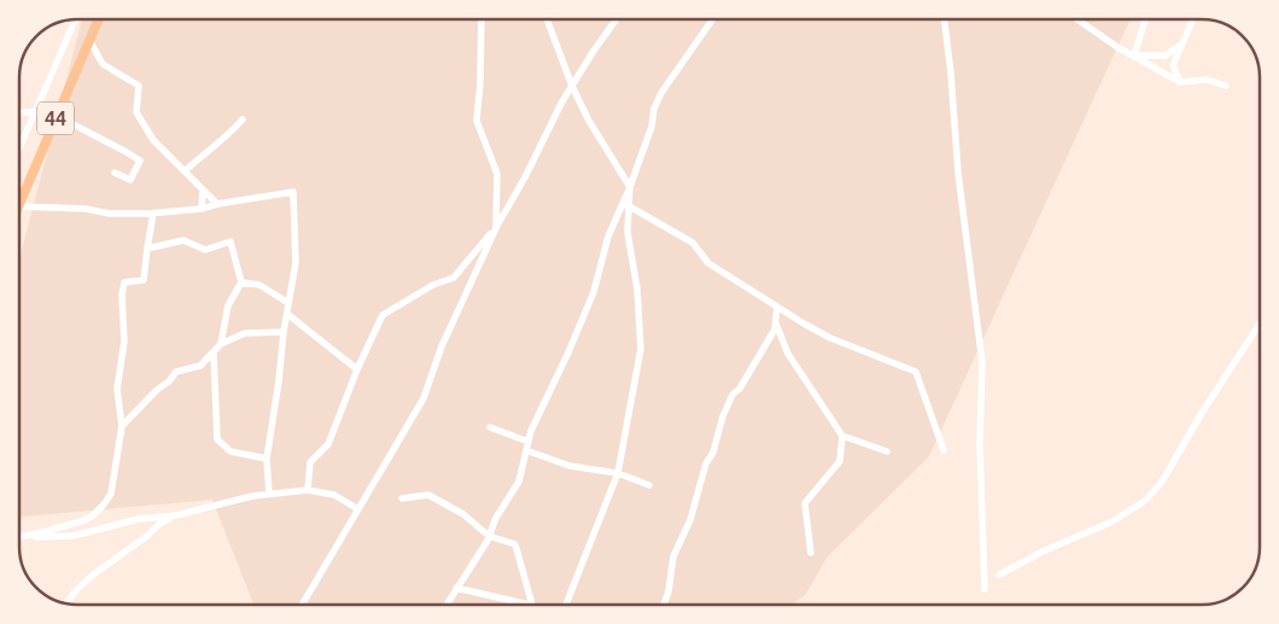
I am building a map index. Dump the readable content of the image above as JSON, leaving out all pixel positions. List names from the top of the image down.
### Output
{
  "streets": {
    "main road": ["44"]
  }
}
